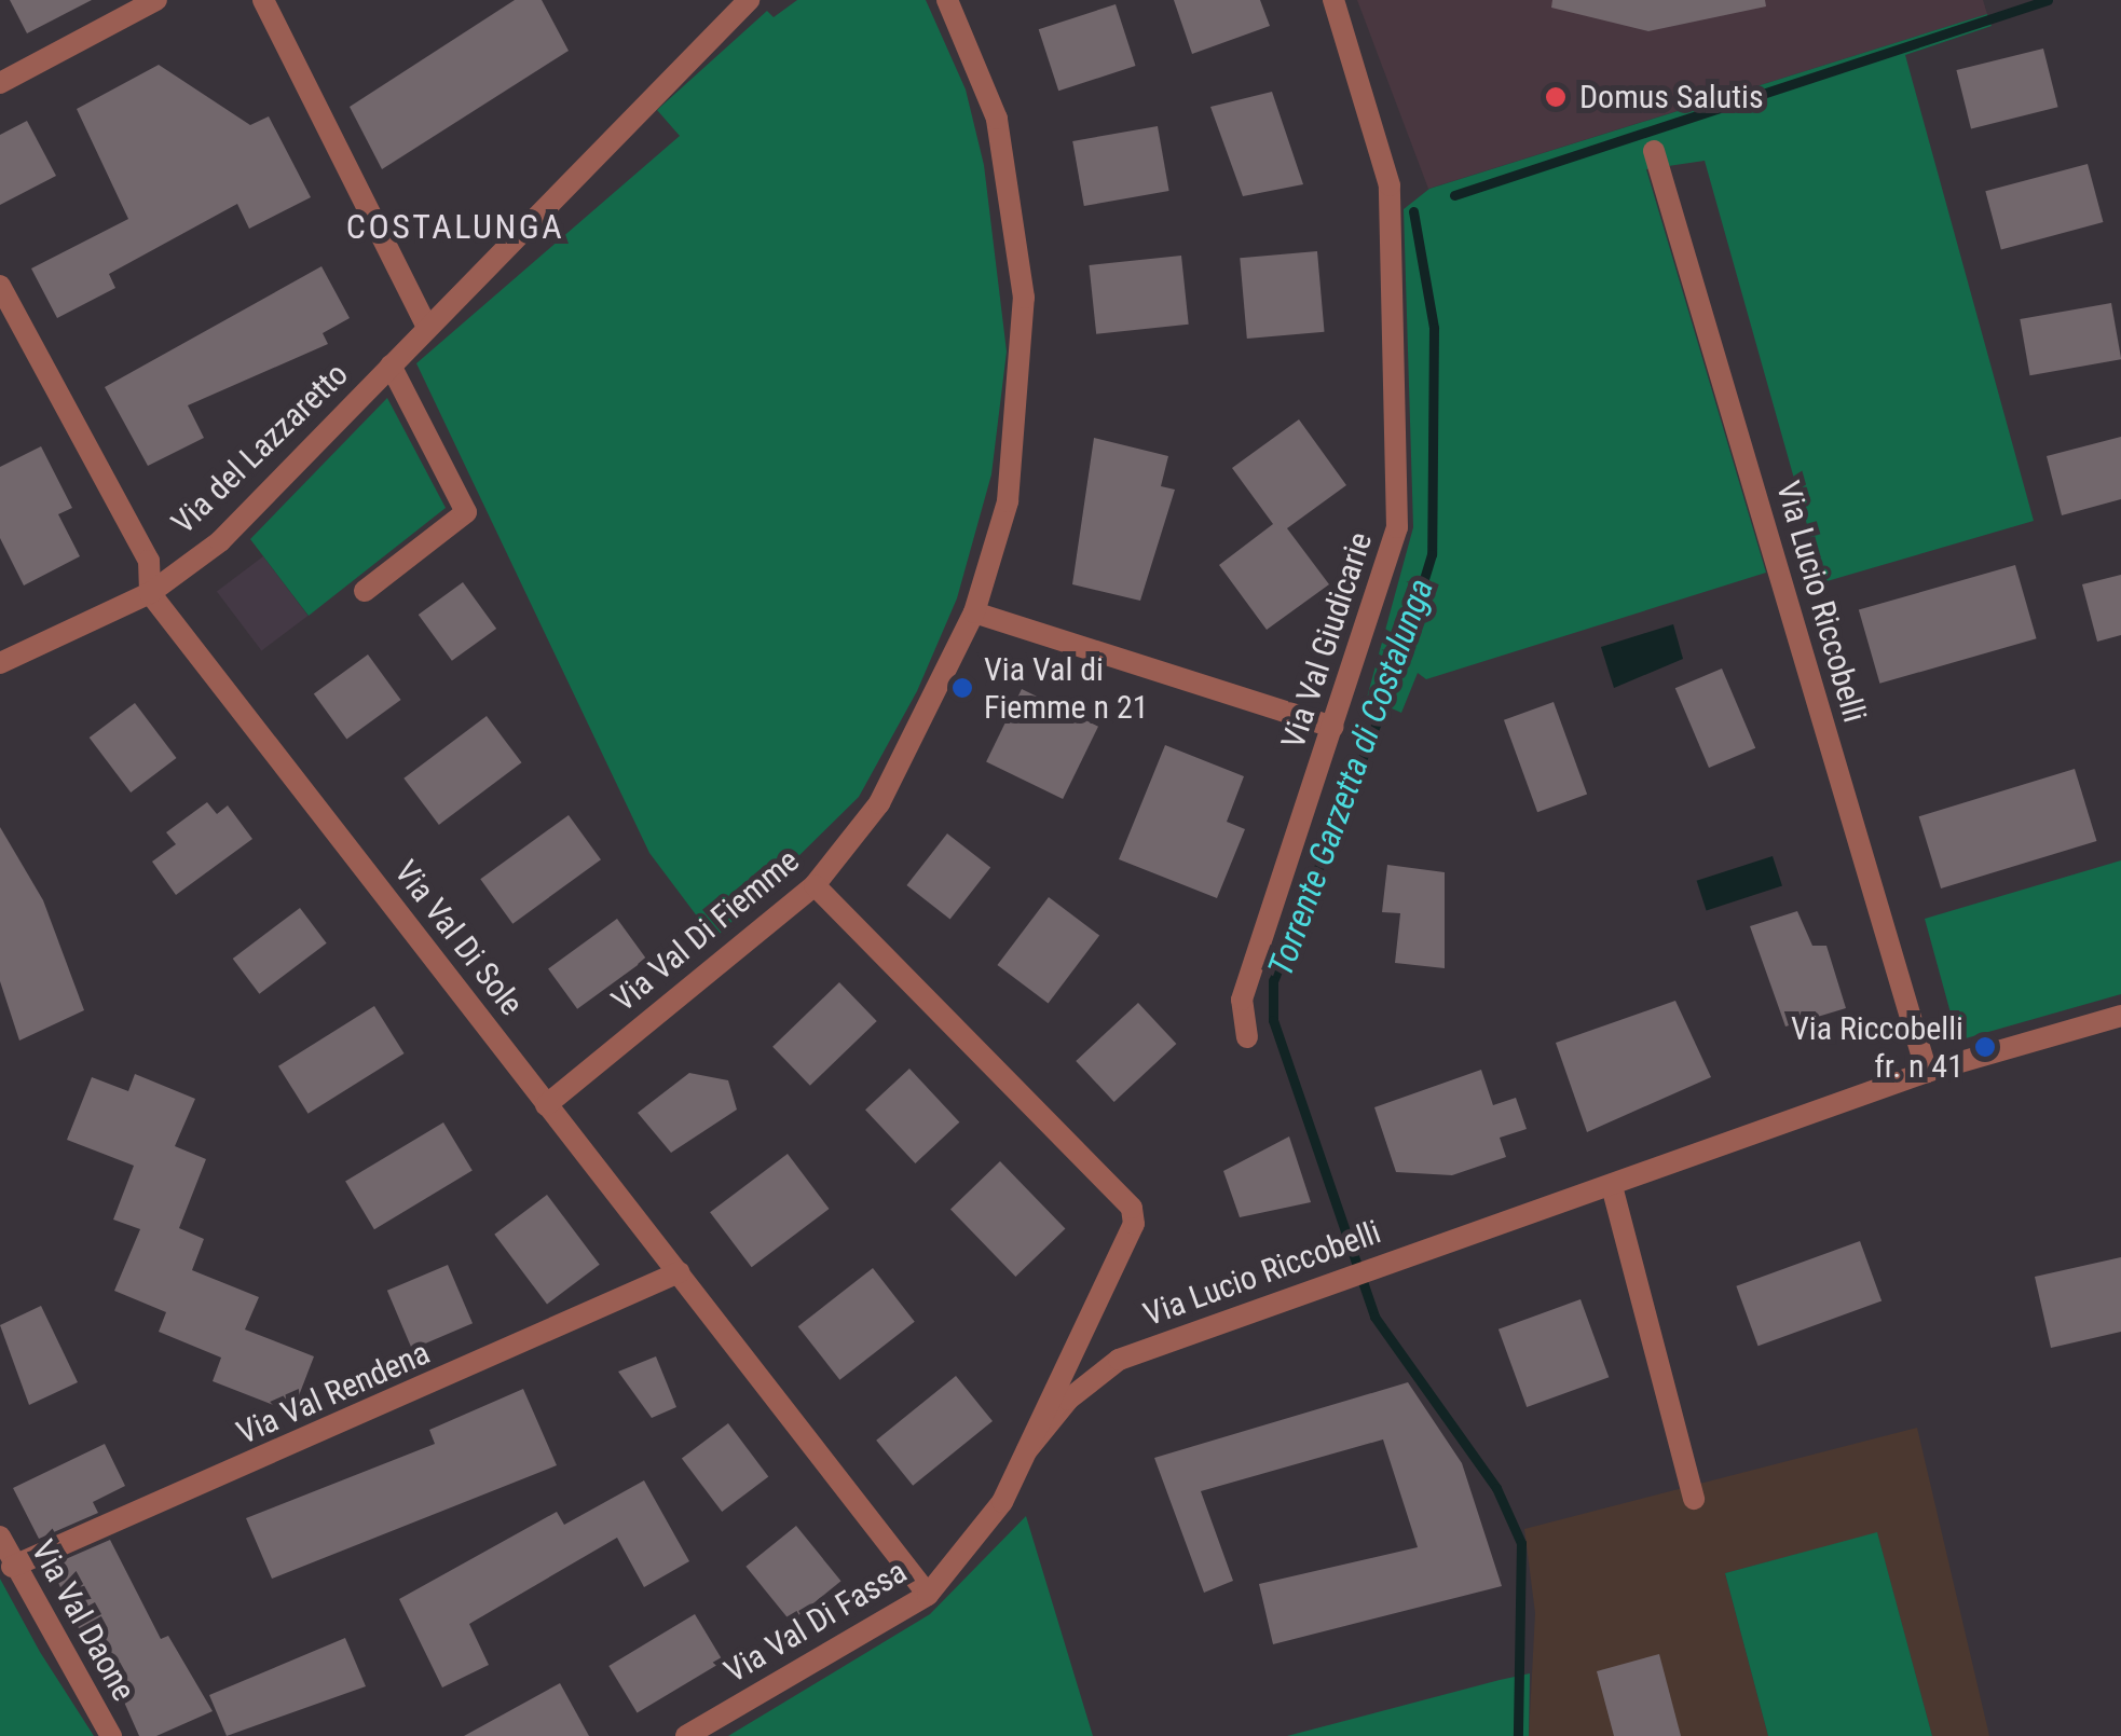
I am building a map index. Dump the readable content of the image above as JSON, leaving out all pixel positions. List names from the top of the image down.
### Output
{
  "streets": {
    "street": [
      "Via del Lazzaretto",
      "Via Lucio Riccobelli",
      "Via Val Giudicarie",
      "Via Val Di Fiemme",
      "Via Val Di Sole",
      "Via Val Rendena",
      "Via Val Daone",
      "Via Val Di Fassa"
    ]
  },
  "crossings": [
    ["Via del Lazzaretto", "Via Val Di Sole"],
    ["Via Lucio Riccobelli", "Via Val Di Fassa"],
    ["Via Val Di Fiemme", "Via Val Di Sole"],
    ["Via Val Di Fiemme", "Via Val Di Fassa"],
    ["Via Val Di Sole", "Via Val Rendena"],
    ["Via Val Di Sole", "Via Val Di Fassa"],
    ["Via Val Rendena", "Via Val Daone"]
  ],
  "districts": ["COSTALUNGA"],
  "water": ["Torrente Garzetta di Costalunga"],
  "places": ["Domus Salutis", "Via Val di Fiemme n 21", "Via Riccobelli fr. n 41"]
}
